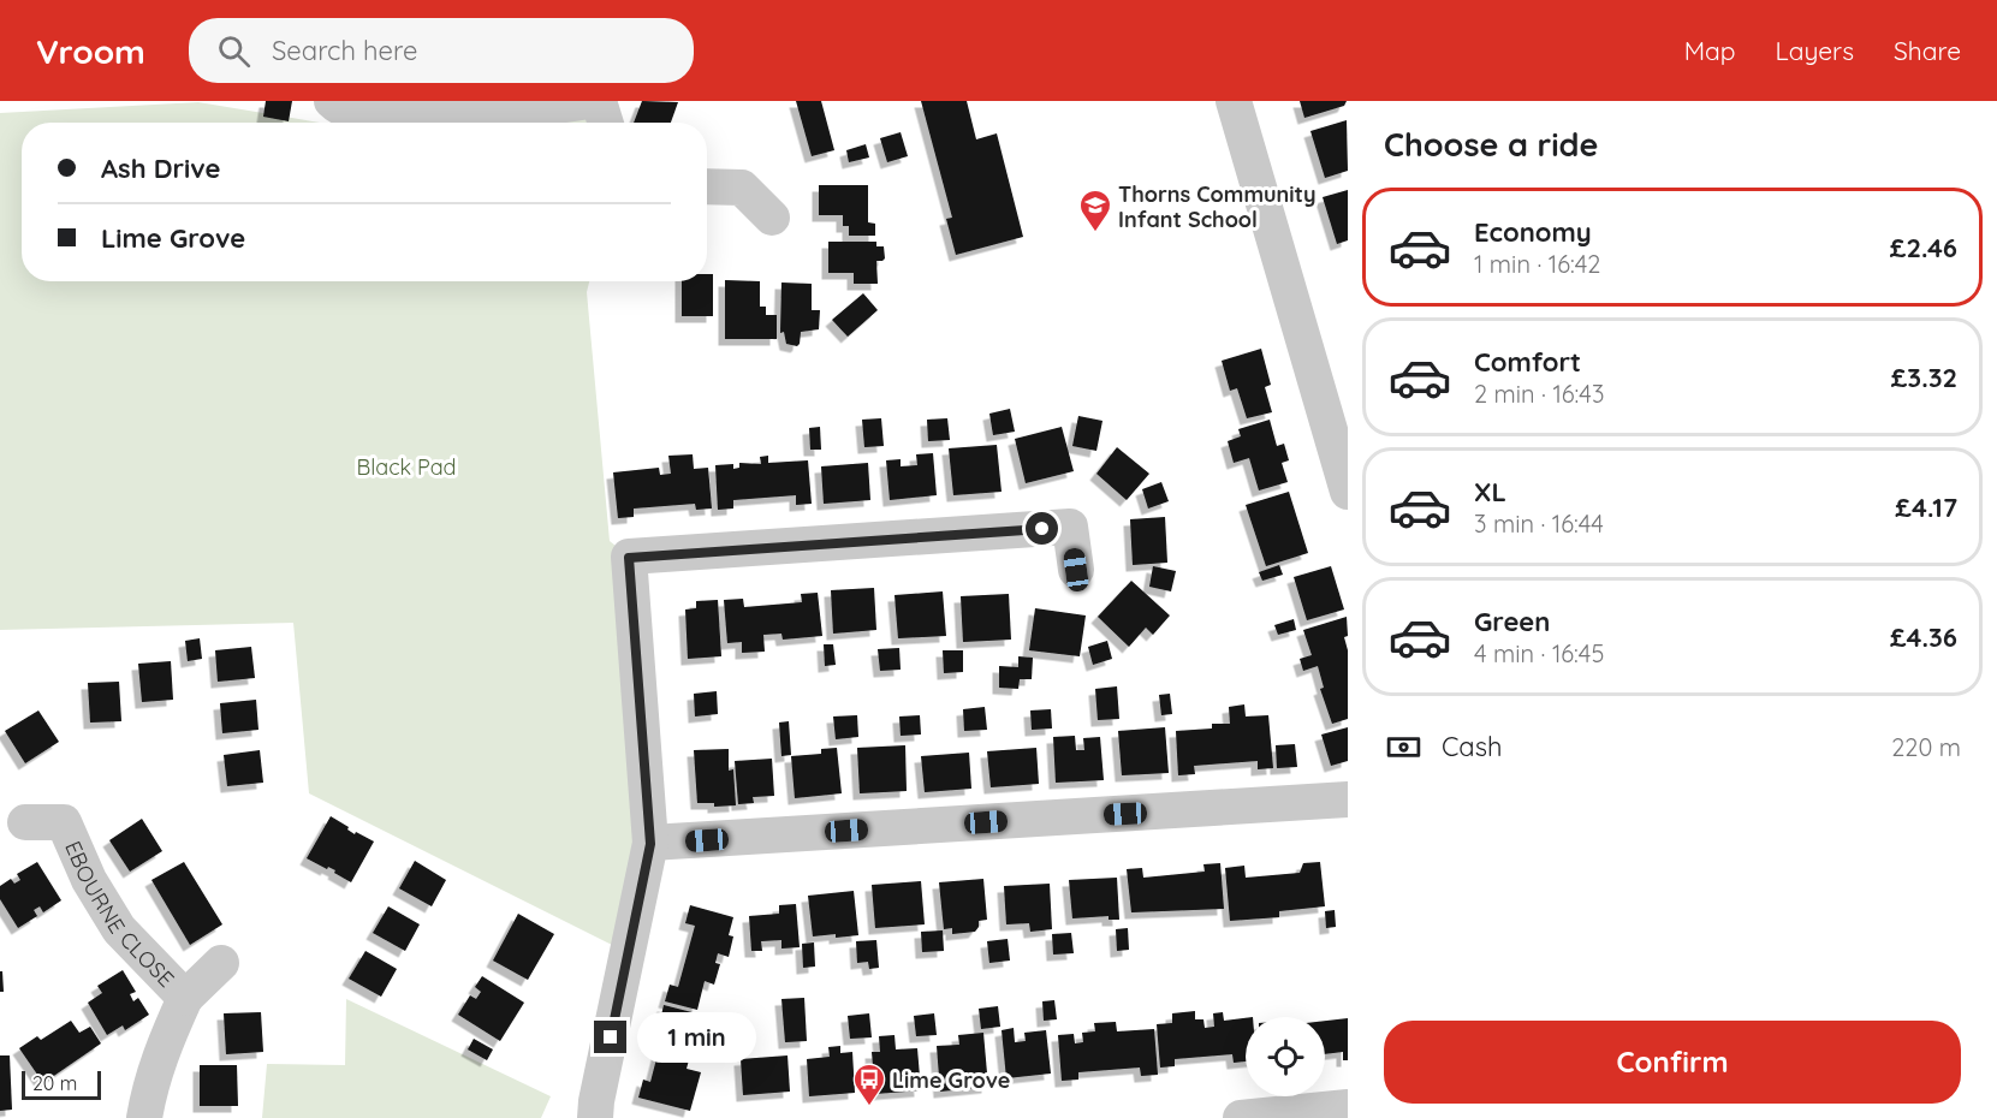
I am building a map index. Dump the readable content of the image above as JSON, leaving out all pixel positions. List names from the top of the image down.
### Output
{
  "streets": {
    "street": ["EBOURNE CLOSE"]
  },
  "parks": ["Black Pad"],
  "places": {
    "school or university": ["Thorns Community Infant School"],
    "bus stop": ["Lime Grove"]
  },
  "scale_bar": "20 m",
  "page": {
    "header": "Vroom",
    "search": "Search here",
    "nav": ["Map", "Layers", "Share"],
    "heading": "Choose a ride",
    "banner": ["Ash Drive", "Lime Grove"],
    "list": [
      {
        "name": "Economy",
        "note": "1 min · 16:42",
        "value": "£2.46"
      },
      {
        "name": "Comfort",
        "note": "2 min · 16:43",
        "value": "£3.32"
      },
      {
        "name": "XL",
        "note": "3 min · 16:44",
        "value": "£4.17"
      },
      {
        "name": "Green",
        "note": "4 min · 16:45",
        "value": "£4.36"
      }
    ],
    "pay": ["Cash", "220 m"],
    "buttons": "Confirm",
    "bubble": "1 min",
    "scale": "20 m"
  }
}
